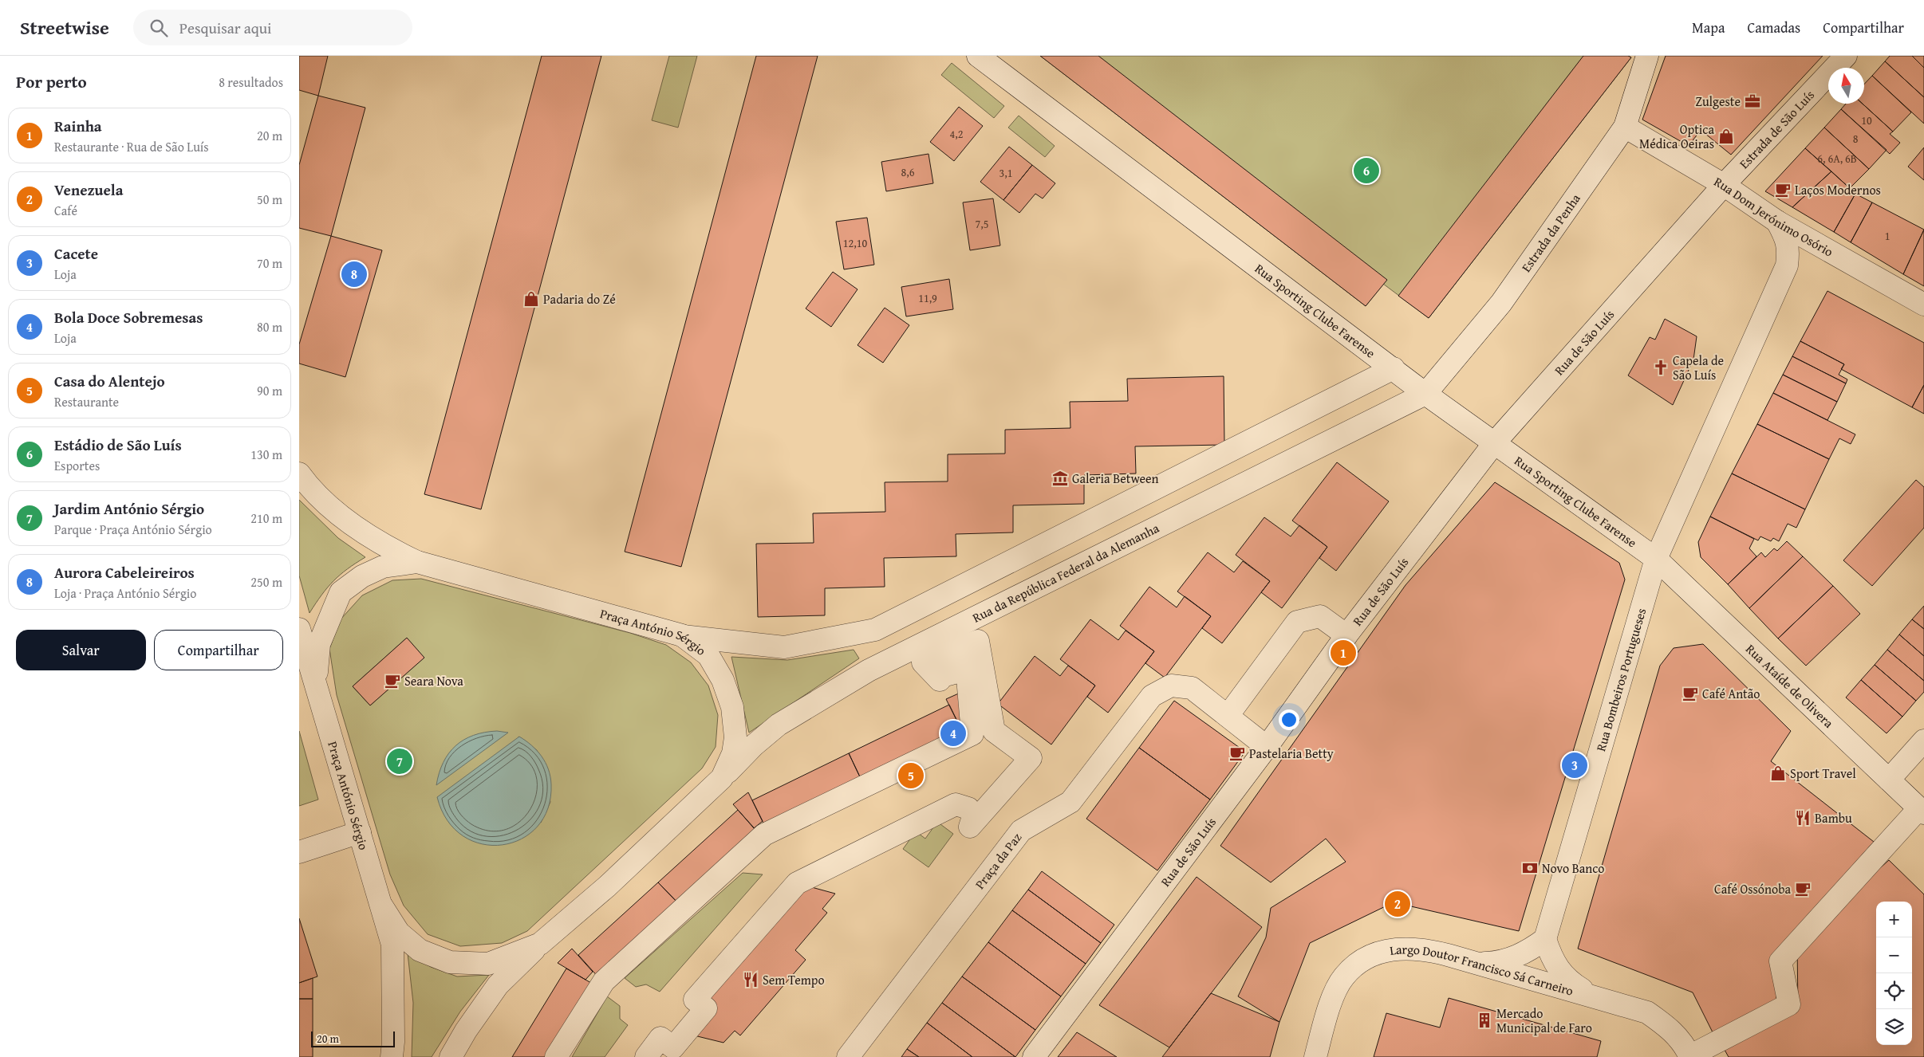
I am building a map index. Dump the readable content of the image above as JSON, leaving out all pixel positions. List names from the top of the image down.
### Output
{
  "streets": {
    "street": [
      "Estrada de São Luís",
      "Rua Dom Jerónimo Osório",
      "Estrada da Penha",
      "Rua Sporting Clube Farense",
      "Rua de São Luís",
      "Rua da República Federal da Alemanha",
      "Praça António Sérgio",
      "Rua Bombeiros Portugueses",
      "Rua Ataíde de Olivera",
      "Praça da Paz",
      "Largo Doutor Francisco Sá Carneiro"
    ]
  },
  "crossings": [
    ["Estrada de São Luís", "Rua Dom Jerónimo Osório"],
    ["Estrada de São Luís", "Rua de São Luís"],
    ["Rua Dom Jerónimo Osório", "Estrada da Penha"],
    ["Rua Dom Jerónimo Osório", "Rua de São Luís"],
    ["Estrada da Penha", "Rua Sporting Clube Farense"],
    ["Estrada da Penha", "Rua da República Federal da Alemanha"],
    ["Rua Sporting Clube Farense", "Rua de São Luís"],
    ["Rua Sporting Clube Farense", "Rua da República Federal da Alemanha"],
    ["Rua Sporting Clube Farense", "Rua Bombeiros Portugueses"],
    ["Rua Sporting Clube Farense", "Rua Ataíde de Olivera"],
    ["Rua de São Luís", "Praça da Paz"],
    ["Rua da República Federal da Alemanha", "Praça António Sérgio"],
    ["Rua Bombeiros Portugueses", "Rua Ataíde de Olivera"]
  ],
  "places": {
    "office": ["Zulgeste"],
    "shop": ["Optica Médica Oeiras", "Padaria do Zé", "Sport Travel"],
    "cafe": [
      "Laços Modernos",
      "Seara Nova",
      "Café Antão",
      "Pastelaria Betty",
      "Café Ossónoba"
    ],
    "church": ["Capela de São Luís"],
    "museum": ["Galeria Between"],
    "restaurant": ["Bambu", "Sem Tempo"],
    "bank": ["Novo Banco"],
    "building": ["Mercado Municipal de Faro"]
  },
  "house_numbers": [
    "10",
    "4,2",
    "8",
    "6, 6A, 6B",
    "8,6",
    "3,1",
    "7,5",
    "1",
    "12,10",
    "11,9"
  ],
  "scale_bar": "20 m",
  "north": "top",
  "page": {
    "header": "Streetwise",
    "search": "Pesquisar aqui",
    "nav": ["Mapa", "Camadas", "Compartilhar"],
    "heading": ["Por perto", "8 resultados"],
    "list": [
      {
        "mark": "1",
        "name": "Rainha",
        "note": "Restaurante · Rua de São Luís",
        "value": "20 m"
      },
      {
        "mark": "2",
        "name": "Venezuela",
        "note": "Café",
        "value": "50 m"
      },
      {
        "mark": "3",
        "name": "Cacete",
        "note": "Loja",
        "value": "70 m"
      },
      {
        "mark": "4",
        "name": "Bola Doce Sobremesas",
        "note": "Loja",
        "value": "80 m"
      },
      {
        "mark": "5",
        "name": "Casa do Alentejo",
        "note": "Restaurante",
        "value": "90 m"
      },
      {
        "mark": "6",
        "name": "Estádio de São Luís",
        "note": "Esportes",
        "value": "130 m"
      },
      {
        "mark": "7",
        "name": "Jardim António Sérgio",
        "note": "Parque · Praça António Sérgio",
        "value": "210 m"
      },
      {
        "mark": "8",
        "name": "Aurora Cabeleireiros",
        "note": "Loja · Praça António Sérgio",
        "value": "250 m"
      }
    ],
    "pins": [
      "6",
      "8",
      "1",
      "4",
      "7",
      "3",
      "5",
      "2"
    ],
    "buttons": ["Salvar", "Compartilhar"],
    "map_buttons": ["+", "−"],
    "scale": "20 m"
  }
}
